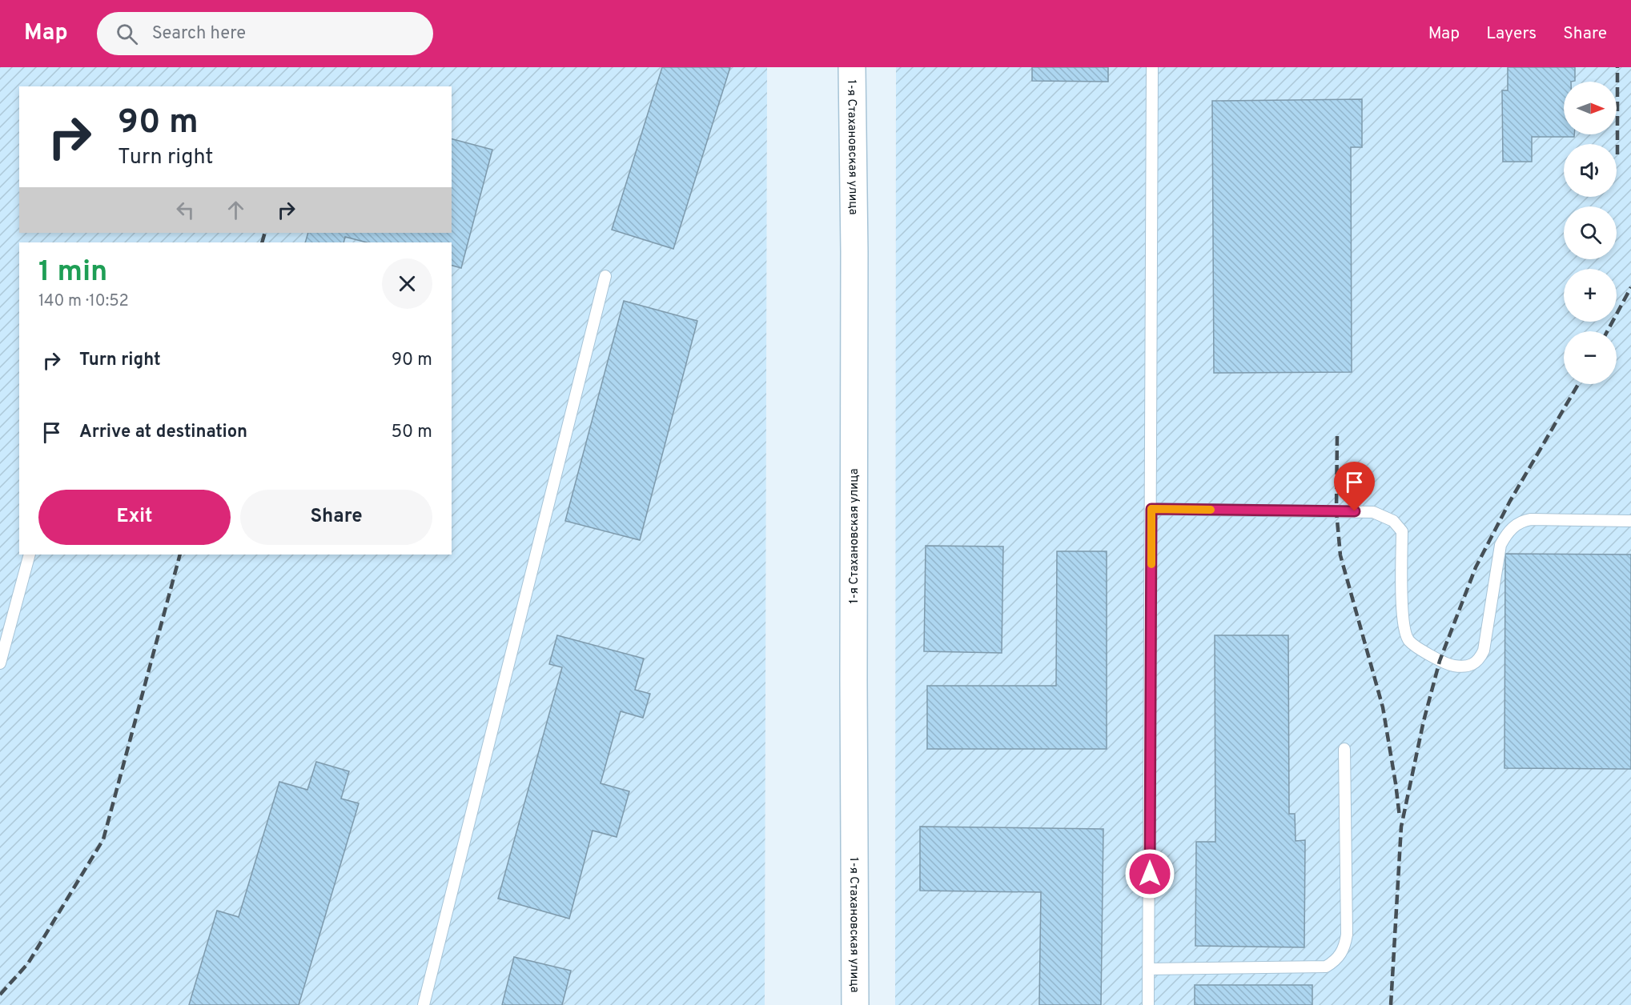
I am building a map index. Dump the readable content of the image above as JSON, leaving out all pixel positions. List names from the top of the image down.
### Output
{
  "streets": {
    "main road": ["1-я Стахановская улица"]
  },
  "north": "right",
  "page": {
    "header": "Map",
    "search": "Search here",
    "nav": ["Map", "Layers", "Share"],
    "map_buttons": ["+", "−"],
    "turn": ["90 m", "Turn right"],
    "heading": ["1 min", "140 m · 10:52"],
    "list": [
      {
        "name": "Turn right",
        "value": "90 m"
      },
      {
        "name": "Arrive at destination",
        "value": "50 m"
      }
    ],
    "buttons": ["Exit", "Share"]
  }
}
